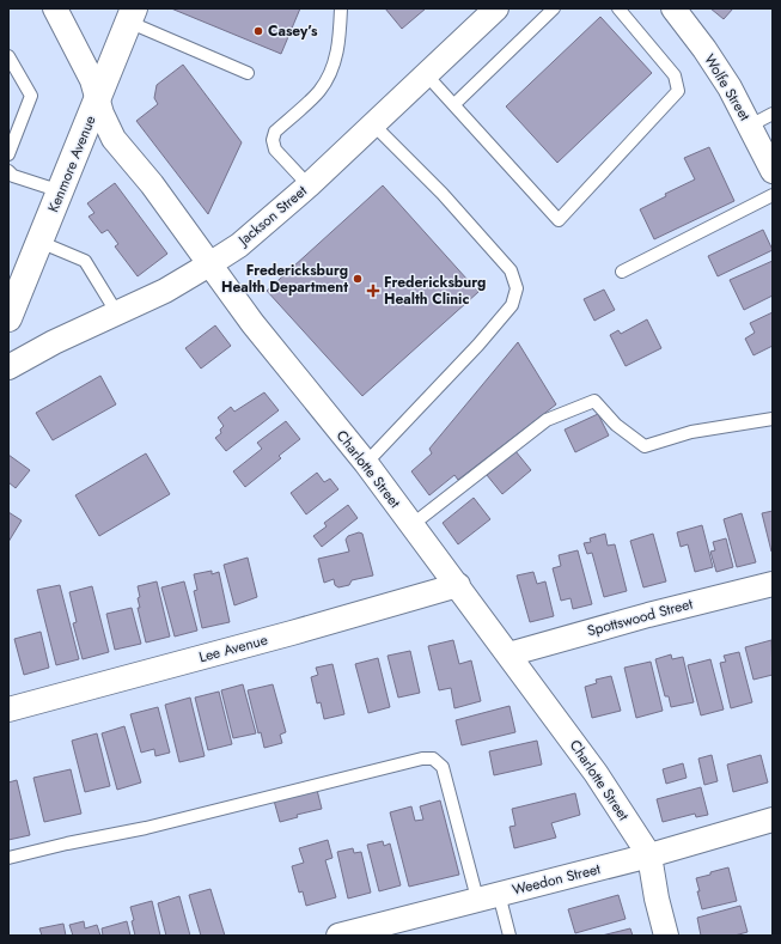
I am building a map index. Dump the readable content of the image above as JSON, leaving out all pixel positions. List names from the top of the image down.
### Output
{
  "streets": {
    "street": [
      "Wolfe Street",
      "Kenmore Avenue",
      "Jackson Street",
      "Charlotte Street",
      "Spottswood Street",
      "Lee Avenue",
      "Weedon Street"
    ]
  },
  "crossings": [
    ["Kenmore Avenue", "Charlotte Street"],
    ["Jackson Street", "Charlotte Street"],
    ["Charlotte Street", "Spottswood Street"],
    ["Charlotte Street", "Lee Avenue"],
    ["Charlotte Street", "Weedon Street"]
  ],
  "places": {
    "other": ["Casey’s", "Fredericksburg Health Department"],
    "health": ["Fredericksburg Health Clinic"]
  }
}
